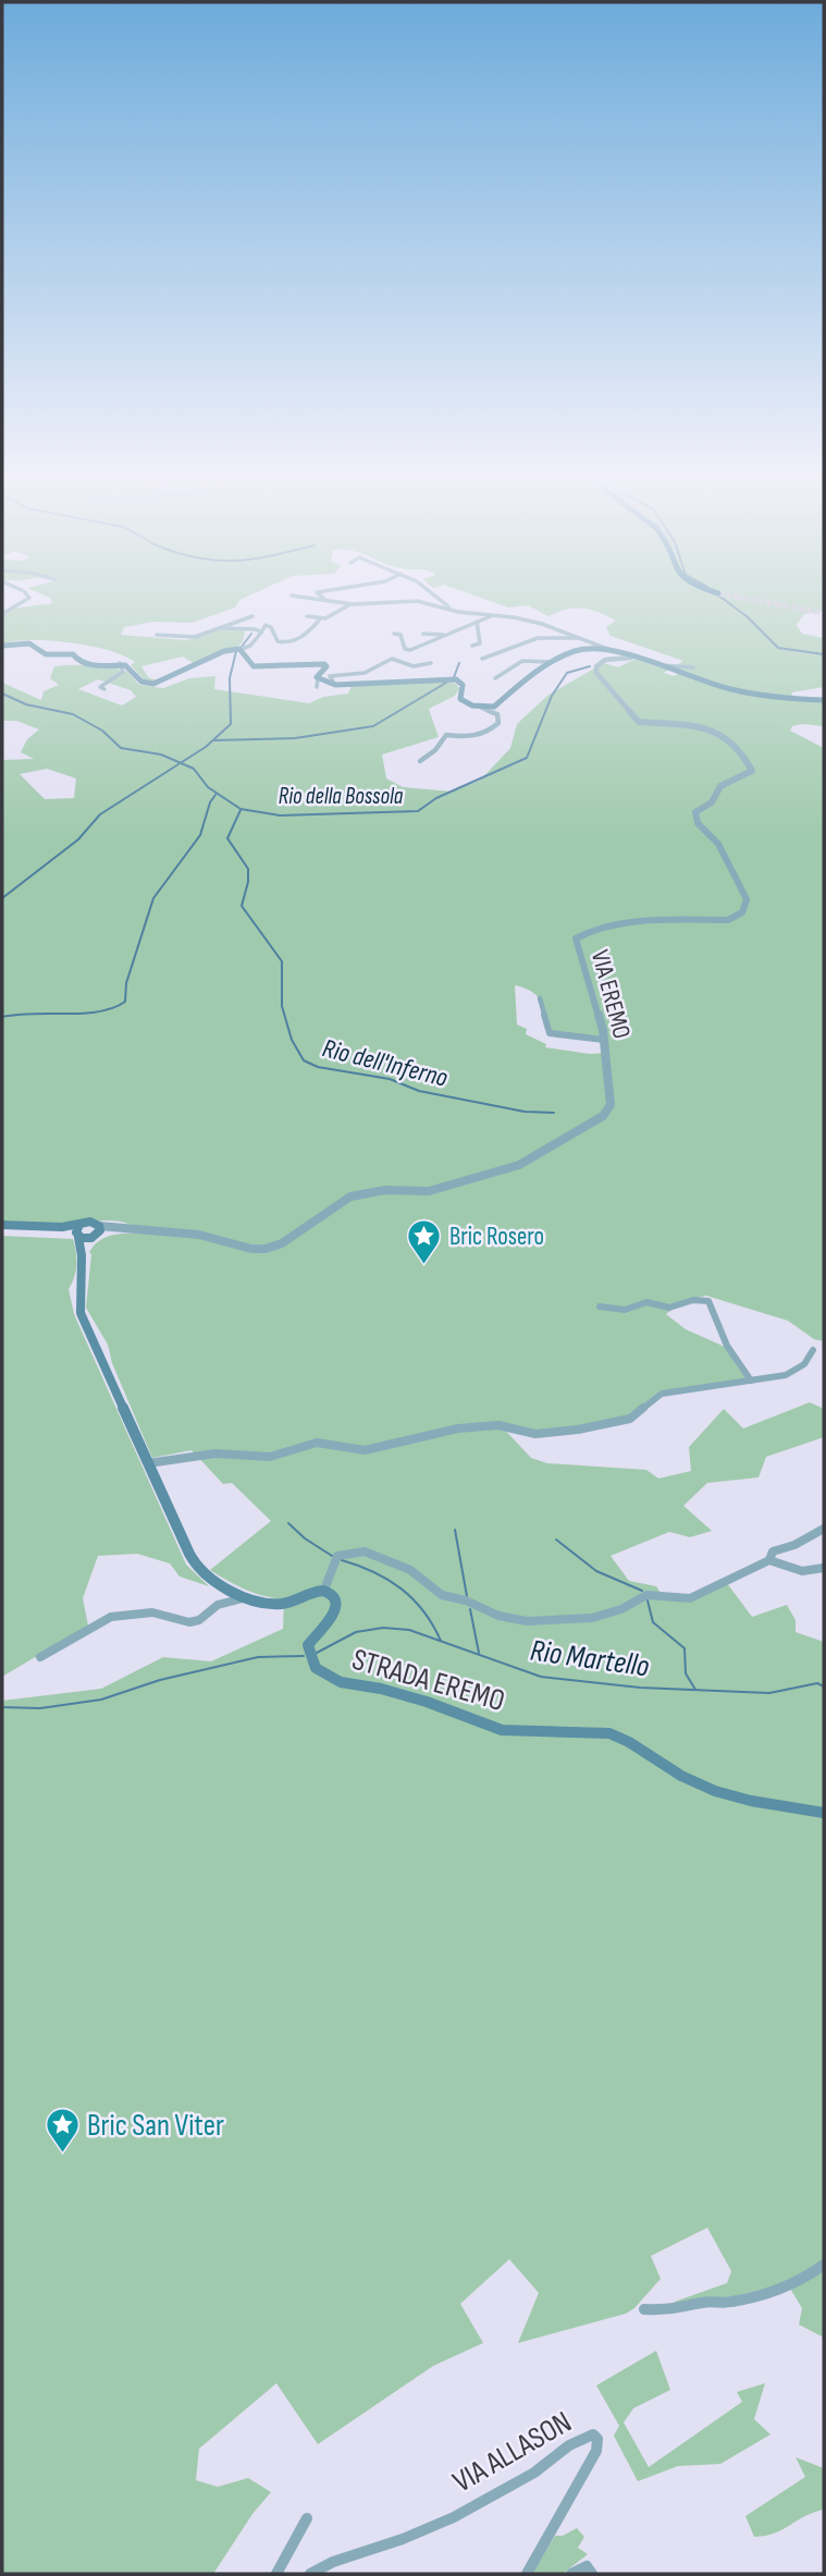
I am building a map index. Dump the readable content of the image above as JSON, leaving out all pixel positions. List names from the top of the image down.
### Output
{
  "streets": {
    "main road": ["STRADA EREMO"],
    "street": ["VIA EREMO", "VIA ALLASON"]
  },
  "water": ["Rio della Bossola", "Rio dell'Inferno", "Rio Martello"],
  "places": {
    "place": ["Bric Rosero", "Bric San Viter"]
  }
}
